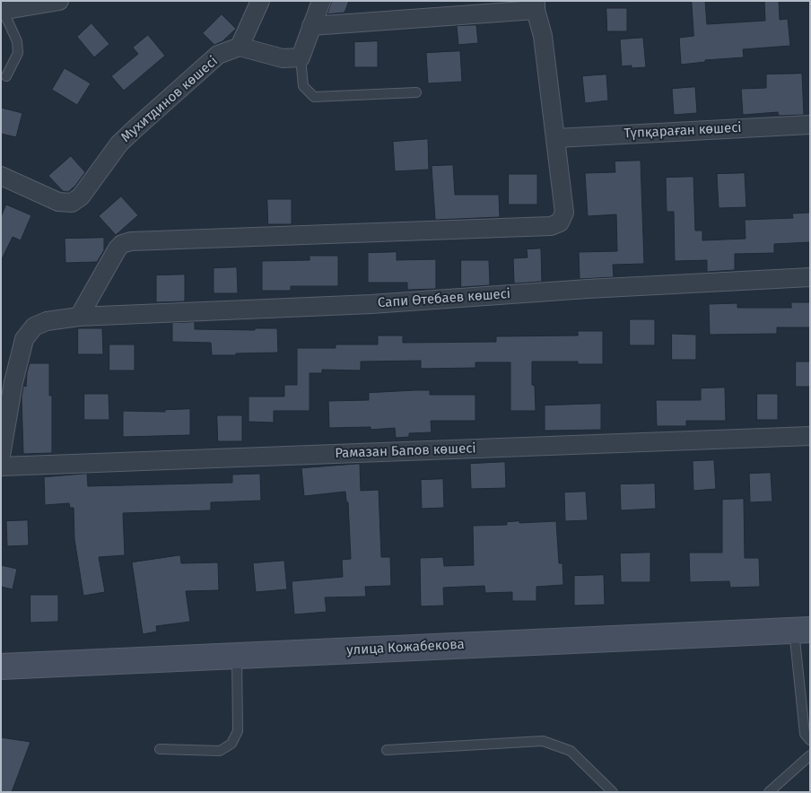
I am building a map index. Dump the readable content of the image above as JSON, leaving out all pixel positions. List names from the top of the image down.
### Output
{
  "streets": {
    "main road": ["улица Кожабекова"],
    "street": [
      "Мухитдинов көшесі",
      "Түпқараған көшесі",
      "Сапи Өтебаев көшесі",
      "Рамазан Бапов көшесі"
    ]
  }
}
